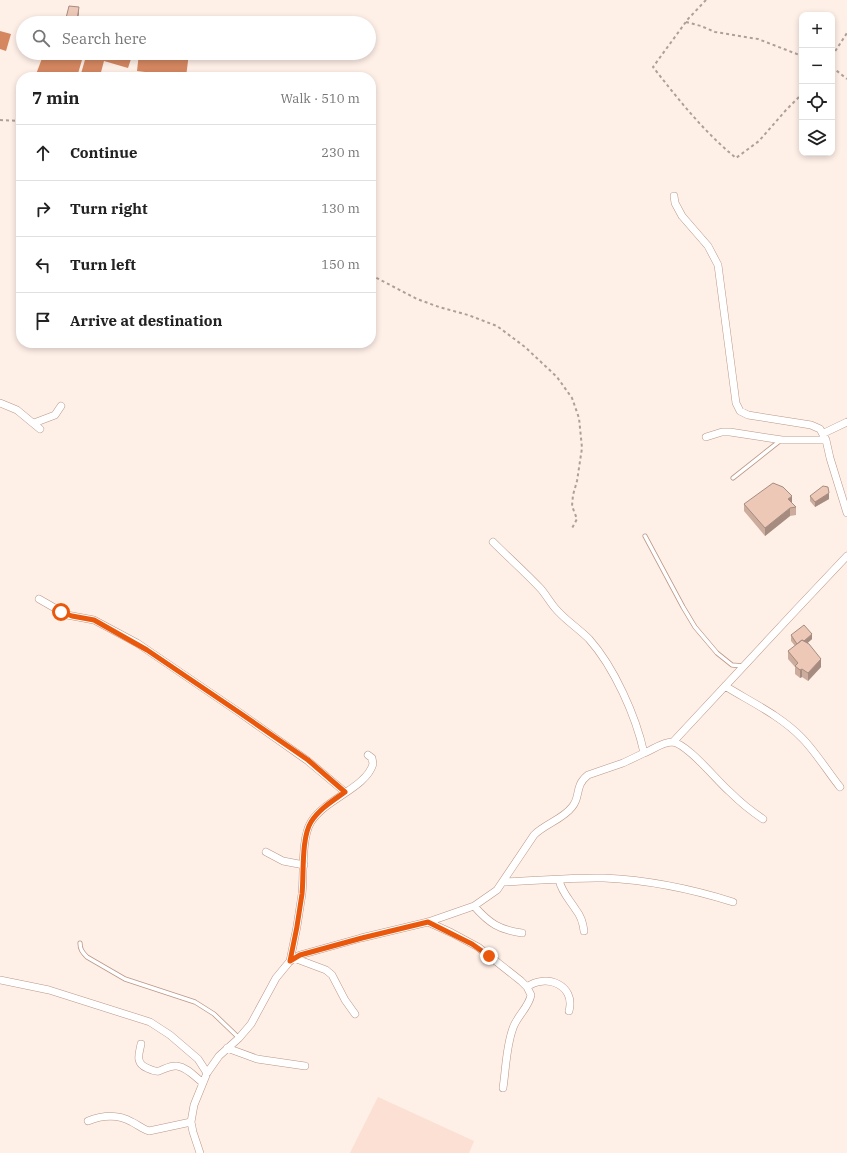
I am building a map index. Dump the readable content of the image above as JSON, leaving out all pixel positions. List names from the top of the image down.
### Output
{
  "page": {
    "map_buttons": ["+", "−"],
    "search": "Search here",
    "heading": ["7 min", "Walk · 510 m"],
    "list": [
      ["Continue", "230 m"],
      ["Turn right", "130 m"],
      ["Turn left", "150 m"],
      "Arrive at destination"
    ]
  }
}
